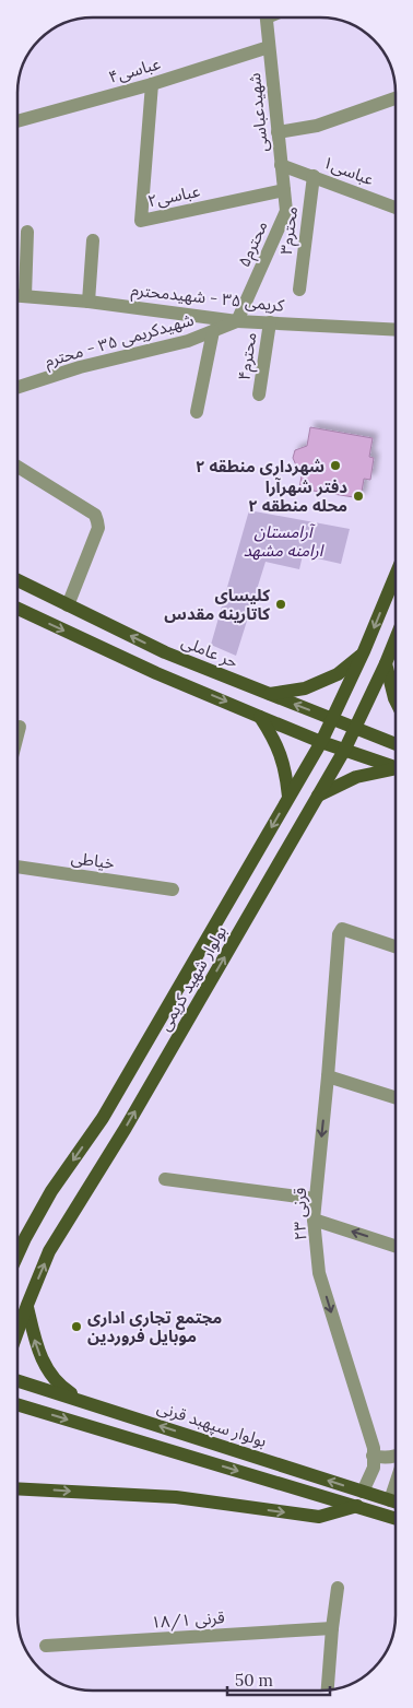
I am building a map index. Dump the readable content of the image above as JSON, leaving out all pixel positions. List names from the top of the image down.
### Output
{
  "streets": {
    "main road": ["حر عاملی", "بولوار شهید کریمی", "بولوار سپهبد قرنی"],
    "street": [
      "عباسی۴",
      "شهیدعباسی",
      "عباسی۱",
      "عباسی۲",
      "محترم۳",
      "محترم۵",
      "کریمی ۳۵ - شهیدمحترم",
      "شهیدکریمی ۳۵ - محترم",
      "محترم۴",
      "خیاطی",
      "قرنی ۲۳",
      "قرنی ۱۸/۱"
    ]
  },
  "crossings": [
    ["عباسی۴", "شهیدعباسی"],
    ["عباسی۴", "عباسی۲"],
    ["شهیدعباسی", "عباسی۱"],
    ["شهیدعباسی", "عباسی۲"],
    ["شهیدعباسی", "محترم۵"],
    ["عباسی۱", "محترم۳"],
    ["محترم۵", "کریمی ۳۵ - شهیدمحترم"],
    ["محترم۵", "شهیدکریمی ۳۵ - محترم"],
    ["کریمی ۳۵ - شهیدمحترم", "شهیدکریمی ۳۵ - محترم"],
    ["کریمی ۳۵ - شهیدمحترم", "محترم۴"],
    ["حر عاملی", "بولوار شهید کریمی"],
    ["قرنی ۲۳", "بولوار سپهبد قرنی"]
  ],
  "one_way": ["قرنی ۲۳"],
  "parks": ["آرامستان ارامنه مشهد"],
  "places": [
    "شهرداری منطقه ۲",
    "دفتر شهرآرا محله منطقه ۲",
    "کلیسای کاتارینه مقدس",
    "مجتمع تجاری اداری موبایل فروردین"
  ],
  "scale_bar": "50 m"
}
